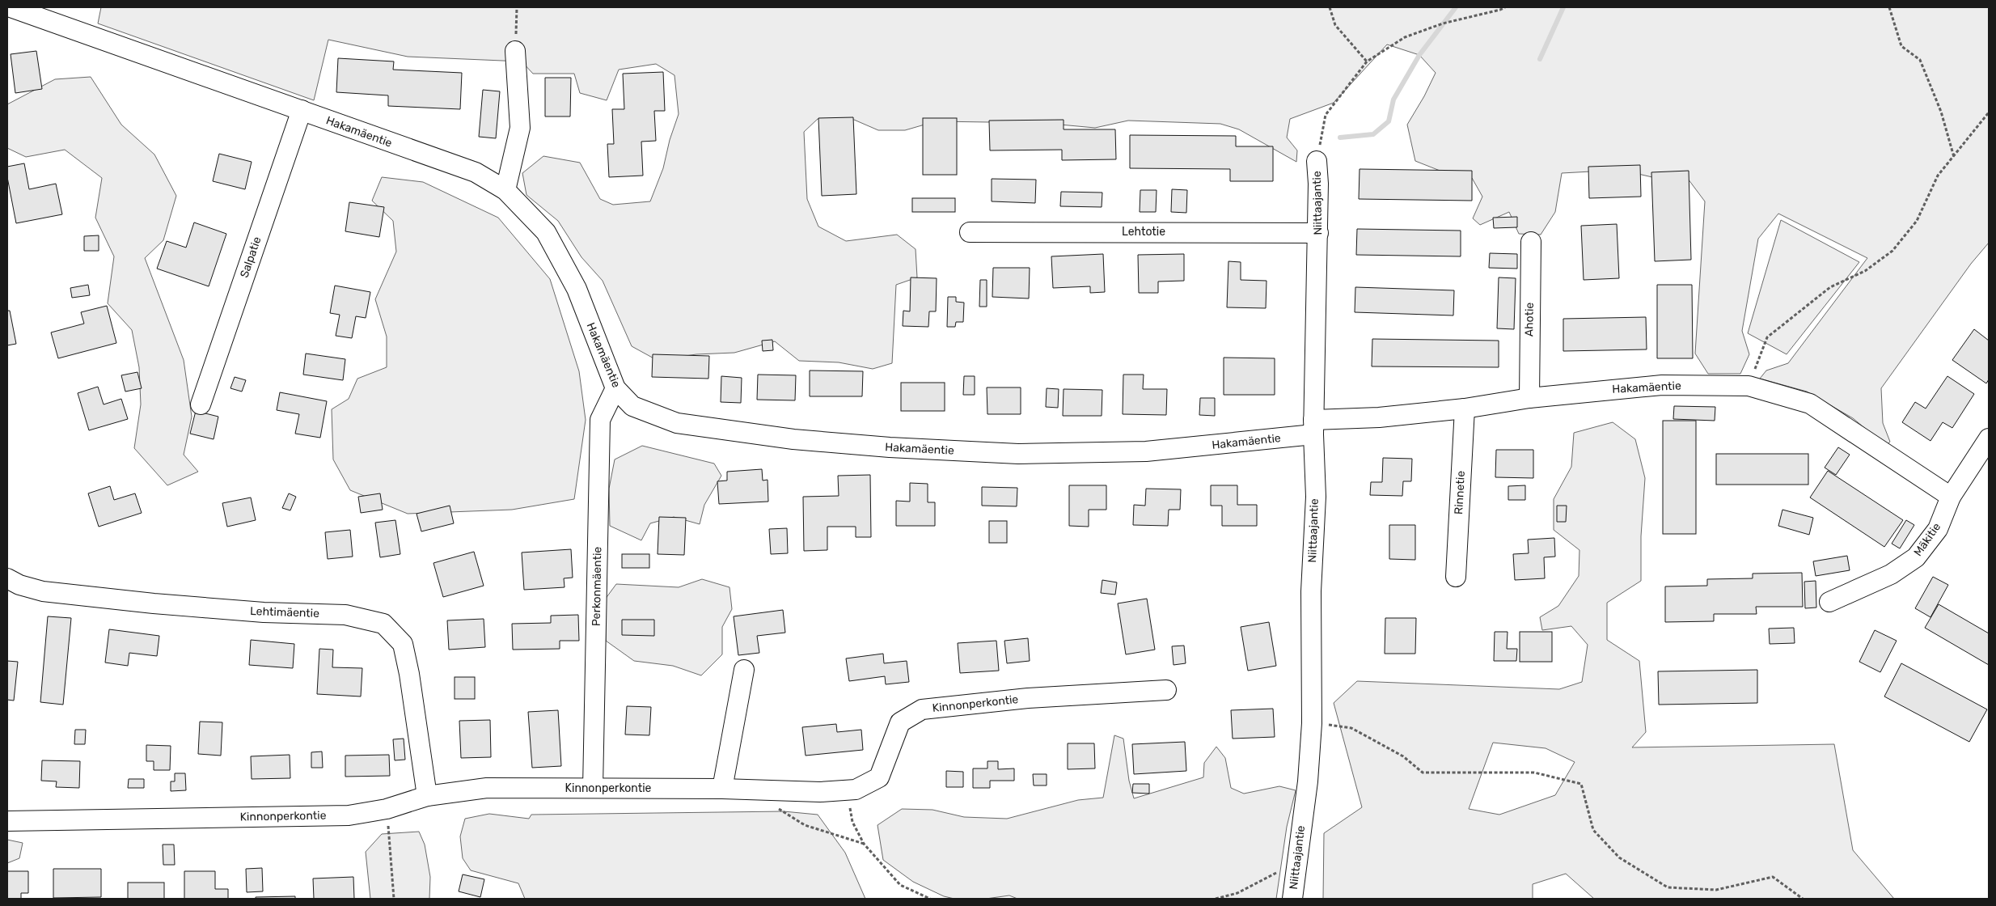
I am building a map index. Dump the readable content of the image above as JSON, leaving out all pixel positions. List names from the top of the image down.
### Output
{
  "streets": {
    "street": [
      "Hakamäentie",
      "Niittaajantie",
      "Lehtotie",
      "Salpatie",
      "Ahotie",
      "Rinnetie",
      "Mäkitie",
      "Perkonmäentie",
      "Lehtimäentie",
      "Kinnonperkontie"
    ]
  },
  "crossings": [
    ["Hakamäentie", "Niittaajantie"],
    ["Hakamäentie", "Salpatie"],
    ["Hakamäentie", "Ahotie"],
    ["Hakamäentie", "Rinnetie"],
    ["Hakamäentie", "Mäkitie"],
    ["Hakamäentie", "Perkonmäentie"],
    ["Niittaajantie", "Lehtotie"],
    ["Perkonmäentie", "Kinnonperkontie"],
    ["Lehtimäentie", "Kinnonperkontie"]
  ]
}
